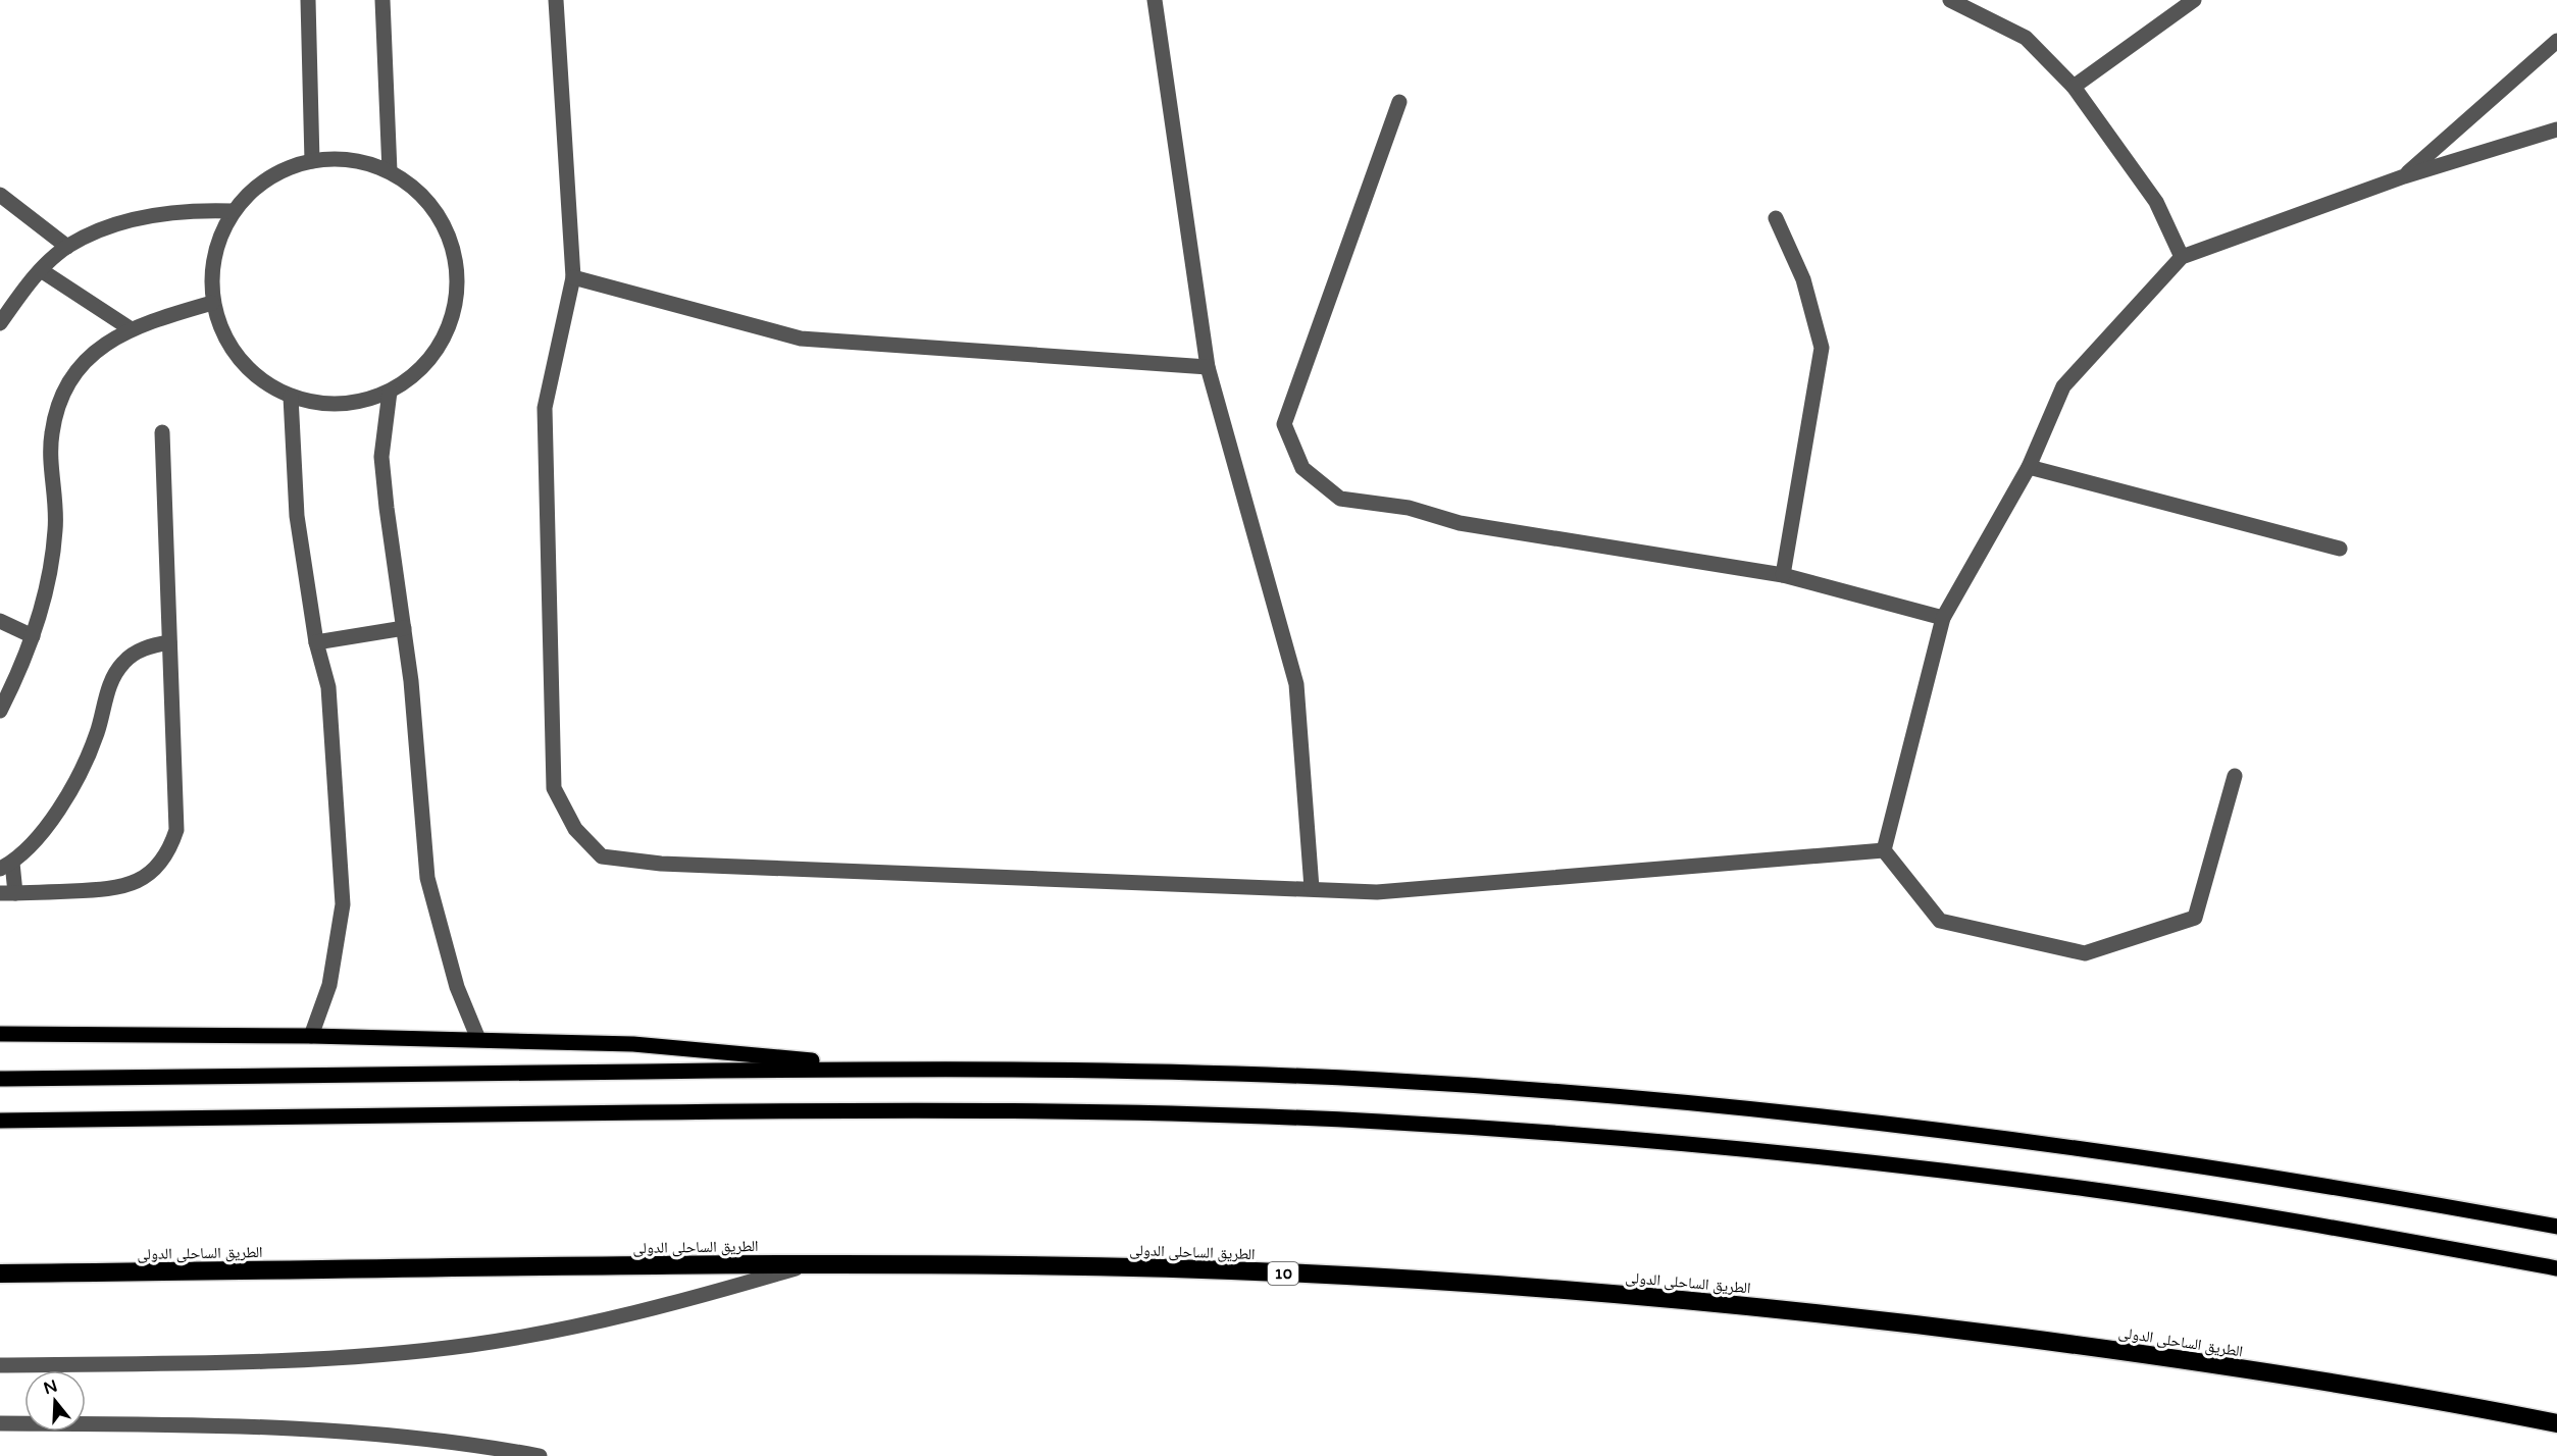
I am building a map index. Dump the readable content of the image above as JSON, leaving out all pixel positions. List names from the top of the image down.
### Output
{
  "streets": {
    "highway": ["الطريق الساحلى الدولى", "10"]
  },
  "north": "top"
}
